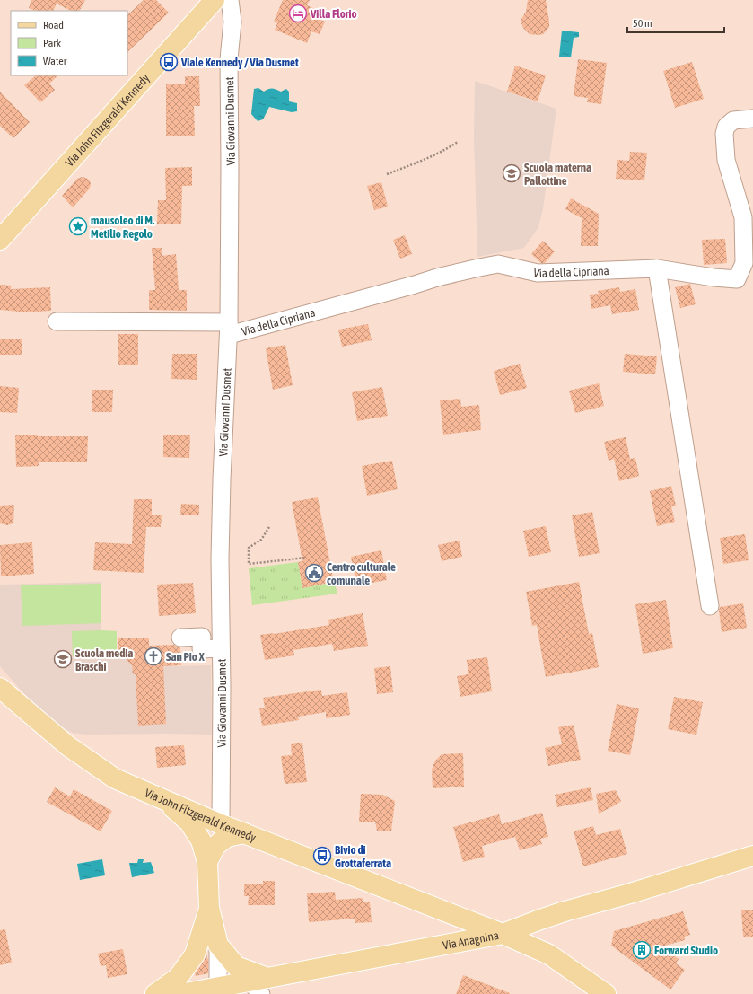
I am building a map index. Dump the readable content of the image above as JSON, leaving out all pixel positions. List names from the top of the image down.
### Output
{
  "streets": {
    "main road": ["Via John Fitzgerald Kennedy", "Via Anagnina"],
    "street": ["Via Giovanni Dusmet", "Via della Cipriana"]
  },
  "crossings": [
    ["Via John Fitzgerald Kennedy", "Via Giovanni Dusmet"],
    ["Via John Fitzgerald Kennedy", "Via Anagnina"],
    ["Via Giovanni Dusmet", "Via della Cipriana"]
  ],
  "places": {
    "hotel": ["Villa Florio"],
    "bus stop": ["Viale Kennedy / Via Dusmet", "Bivio di Grottaferrata"],
    "school or university": ["Scuola materna Pallottine", "Scuola media Braschi"],
    "place": ["mausoleo di M. Metilio Regolo"],
    "public building": ["Centro culturale comunale"],
    "church": ["San Pio X"],
    "building": ["Forward Studio"]
  },
  "legend": ["Road", "Park", "Water"],
  "scale_bar": "50 m"
}
